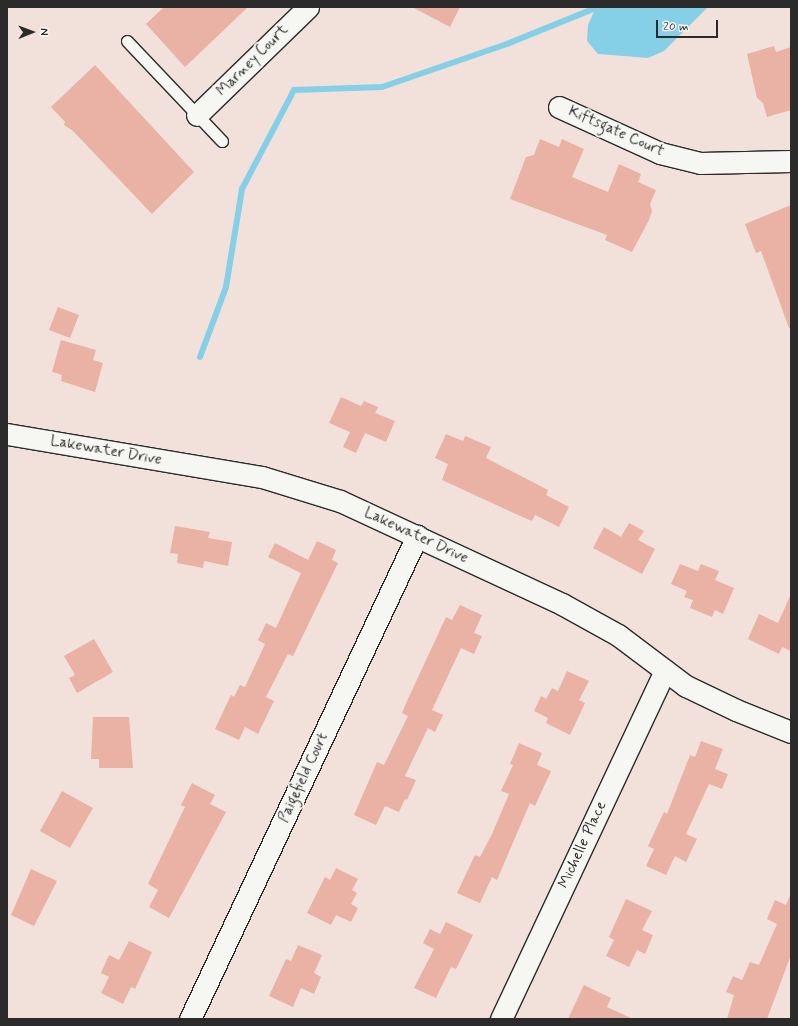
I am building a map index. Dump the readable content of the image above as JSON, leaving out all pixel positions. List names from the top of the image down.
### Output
{
  "streets": {
    "street": [
      "Marney Court",
      "Kiftsgate Court",
      "Lakewater Drive",
      "Paigefield Court",
      "Michelle Place"
    ]
  },
  "crossings": [
    ["Lakewater Drive", "Paigefield Court"],
    ["Lakewater Drive", "Michelle Place"]
  ],
  "scale_bar": "20 m",
  "north": "right"
}
